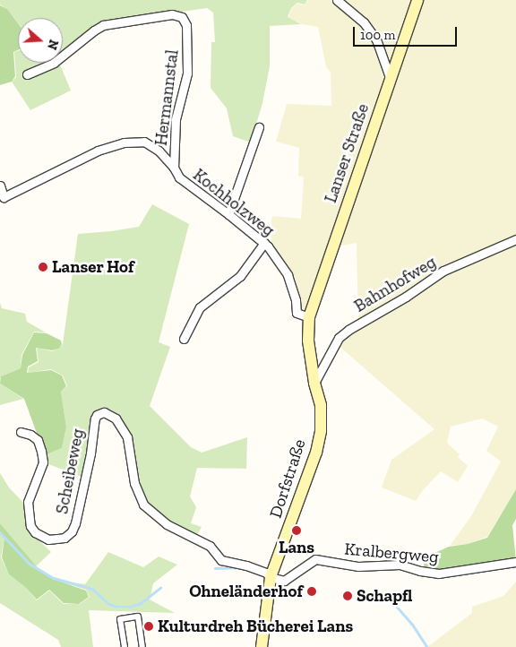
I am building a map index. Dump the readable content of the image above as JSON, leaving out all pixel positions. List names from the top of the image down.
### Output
{
  "streets": {
    "main road": ["Lanser Straße", "Dorfstraße"],
    "street": [
      "Hermannstal",
      "Kochholzweg",
      "Bahnhofweg",
      "Scheibeweg",
      "Kralbergweg"
    ]
  },
  "crossings": [
    ["Hermannstal", "Kochholzweg"],
    ["Lanser Straße", "Kochholzweg"],
    ["Lanser Straße", "Dorfstraße"],
    ["Kochholzweg", "Dorfstraße"],
    ["Bahnhofweg", "Dorfstraße"],
    ["Scheibeweg", "Dorfstraße"],
    ["Scheibeweg", "Kralbergweg"],
    ["Dorfstraße", "Kralbergweg"]
  ],
  "places": [
    "Lanser Hof",
    "Lans",
    "Ohneländerhof",
    "Schapfl",
    "Kulturdreh Bücherei Lans"
  ],
  "scale_bar": "100 m",
  "north": "right"
}
